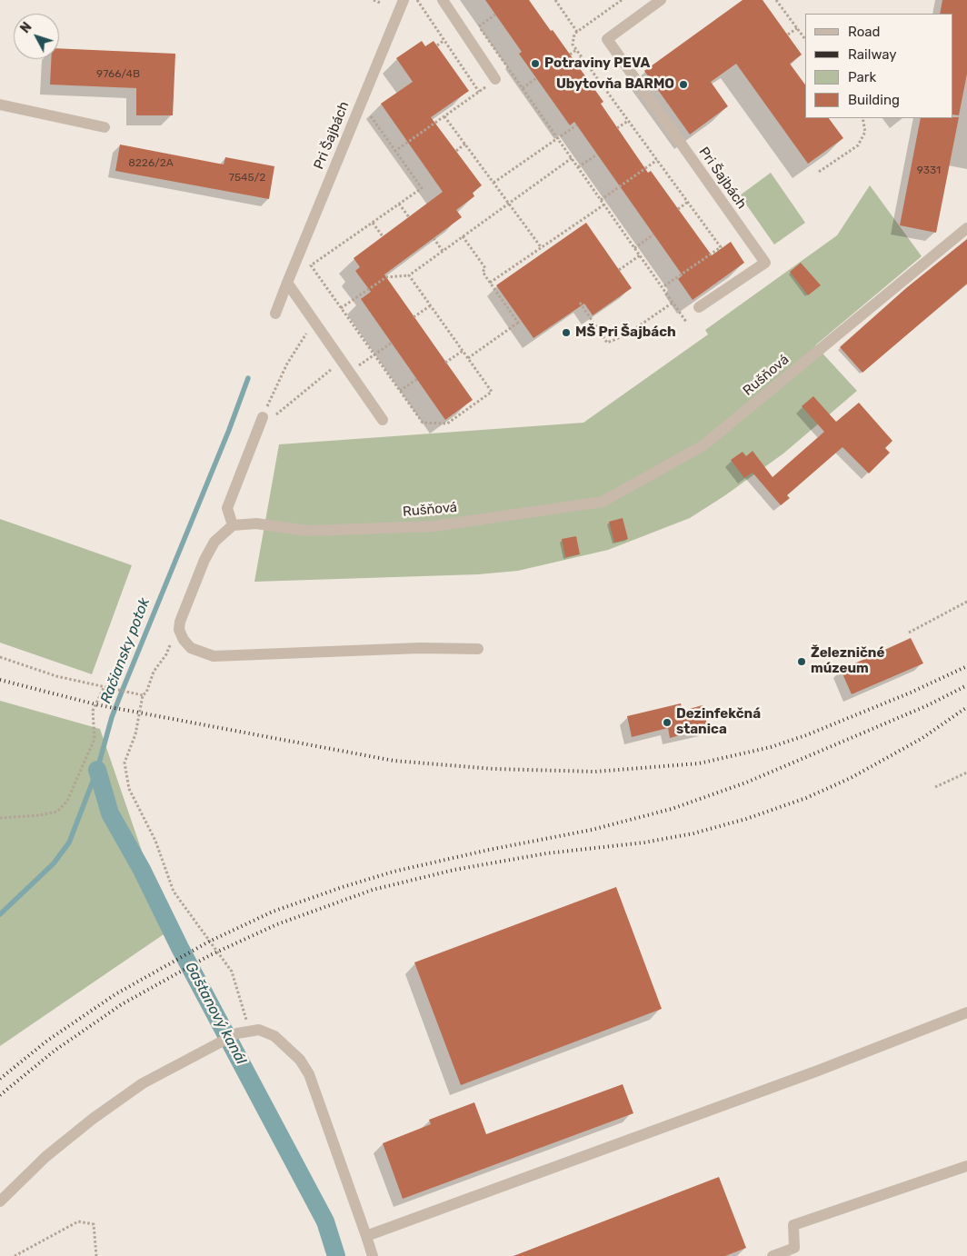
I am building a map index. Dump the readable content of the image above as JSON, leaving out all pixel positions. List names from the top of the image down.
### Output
{
  "streets": {
    "street": ["Pri Šajbách", "Rušňová"]
  },
  "water": ["Račiansky potok", "Gaštanový kanál"],
  "places": [
    "Potraviny PEVA",
    "Ubytovňa BARMO",
    "MŠ Pri Šajbách",
    "Železničné múzeum",
    "Dezinfekčná stanica"
  ],
  "house_numbers": [
    "9766/4B",
    "8226/2A",
    "9331",
    "7545/2"
  ],
  "legend": [
    "Road",
    "Railway",
    "Park",
    "Building"
  ],
  "north": "top left"
}
